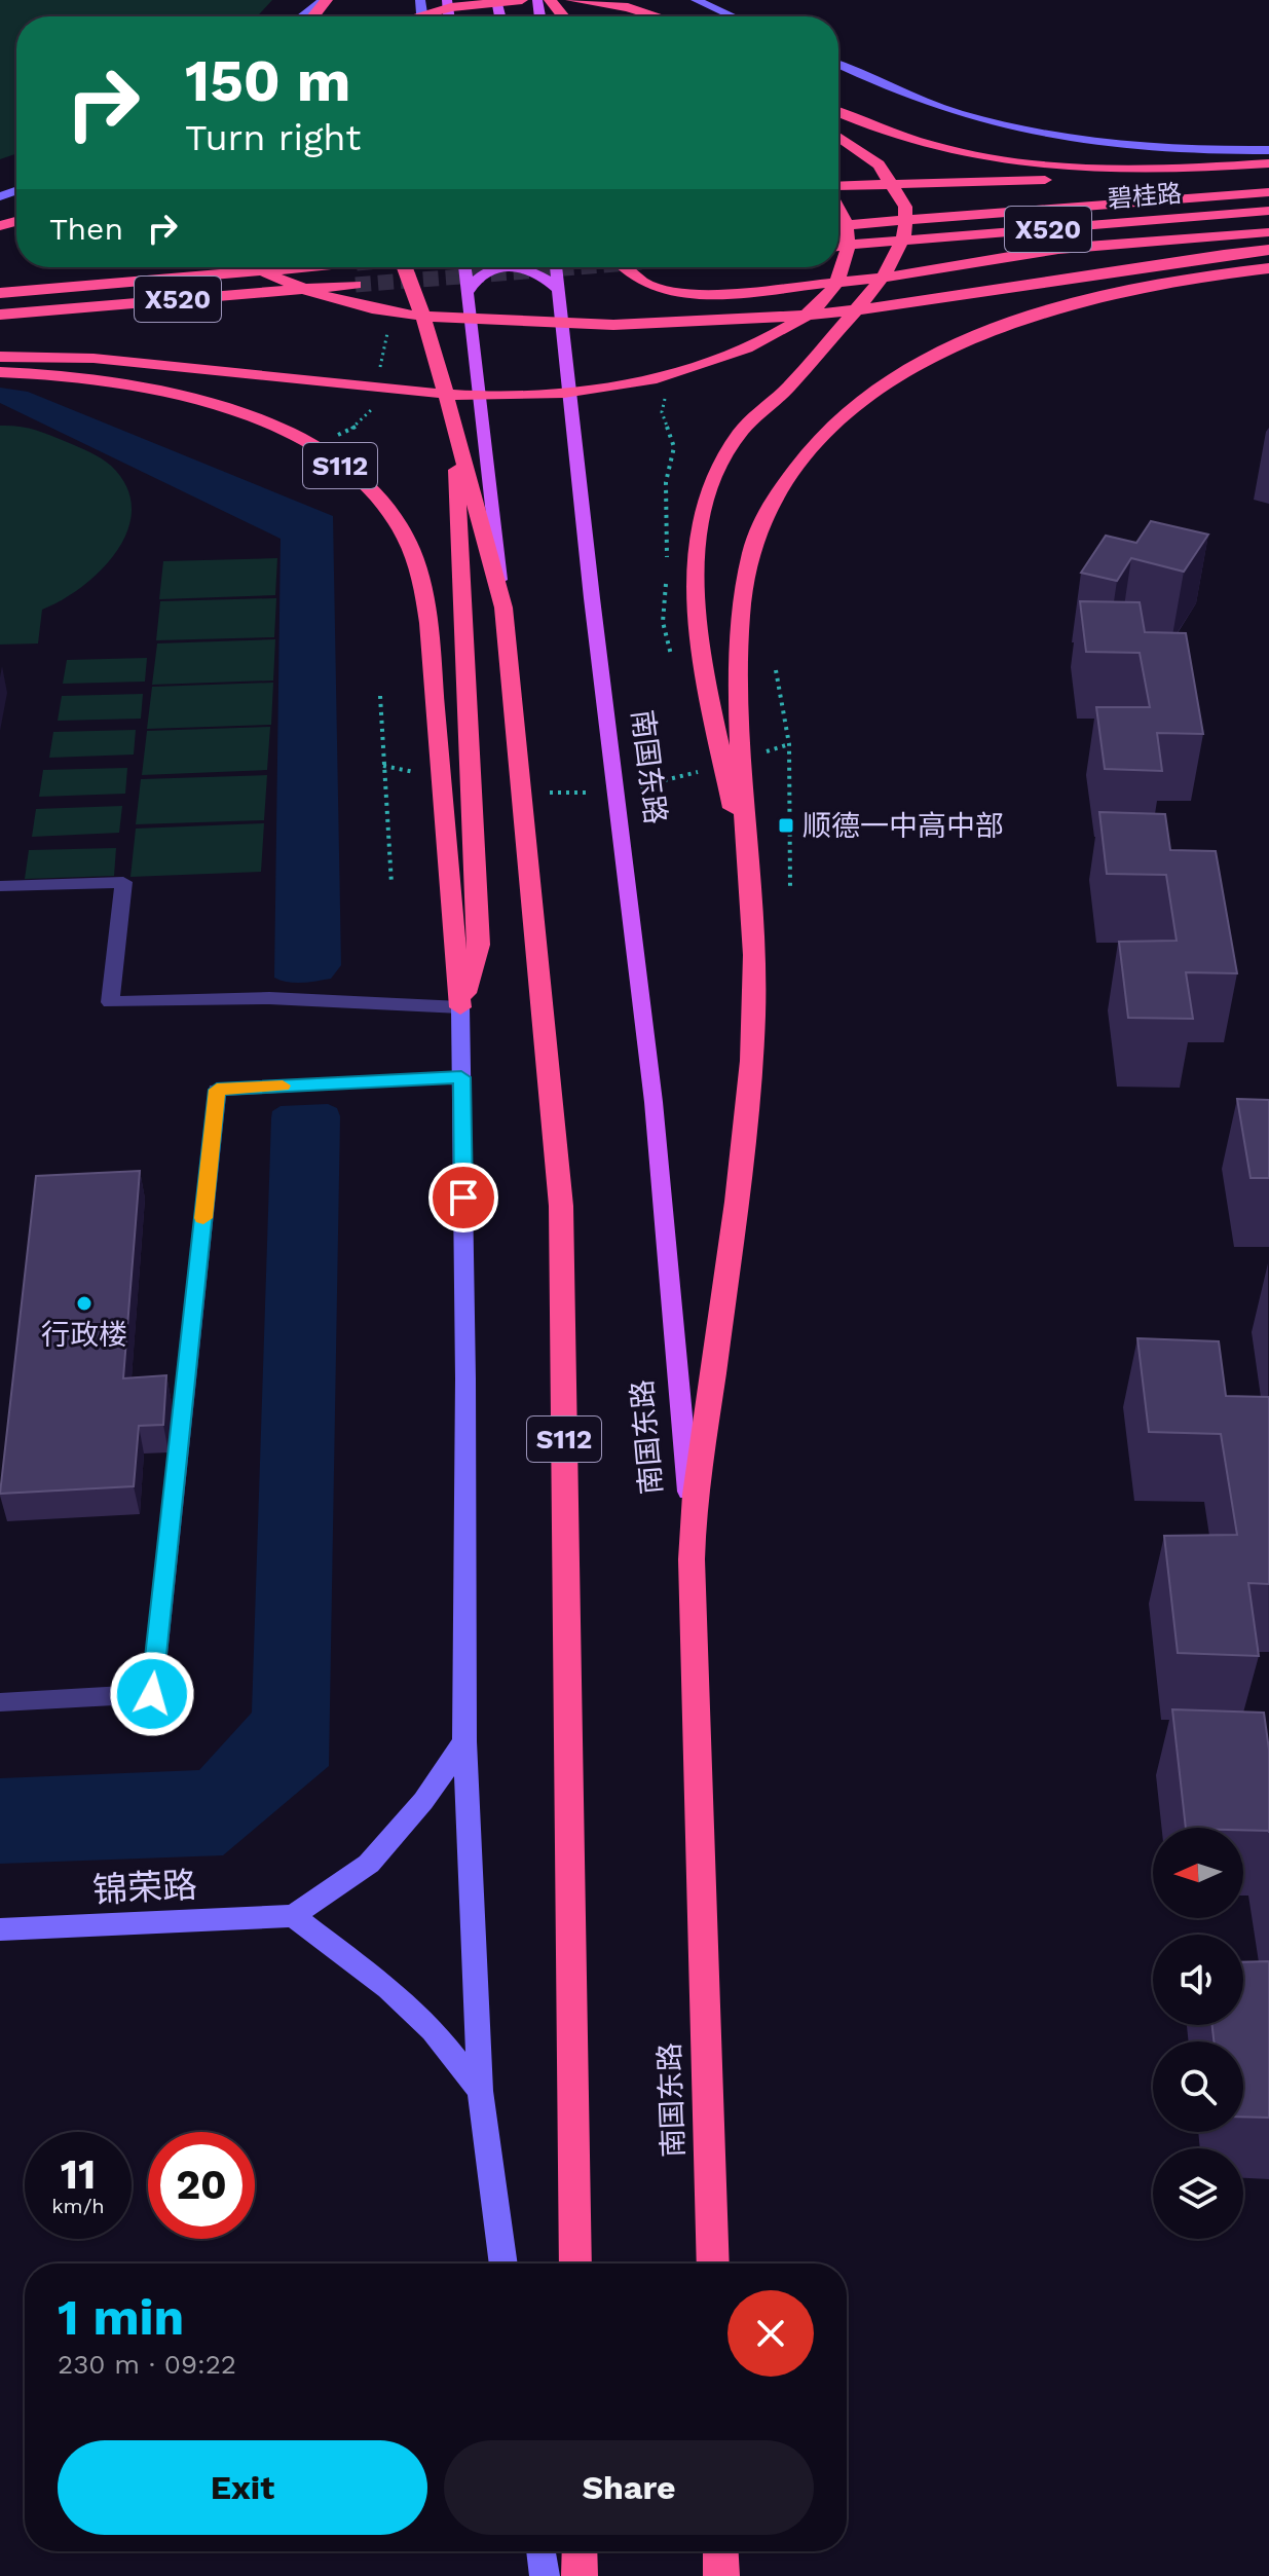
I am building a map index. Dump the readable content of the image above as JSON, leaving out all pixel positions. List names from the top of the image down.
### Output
{
  "streets": {
    "highway": [
      "碧桂路",
      "X520",
      "S112",
      "南国东路"
    ],
    "street": ["锦荣路"]
  },
  "places": {
    "transit": ["顺德一中高中部"],
    "other": ["行政楼"]
  },
  "north": "left",
  "page": {
    "turn": ["150 m", "Turn right"],
    "then": "Then",
    "speed": "11 km/h",
    "limit": "20",
    "heading": ["1 min", "230 m · 09:22"],
    "buttons": ["Exit", "Share"]
  }
}
